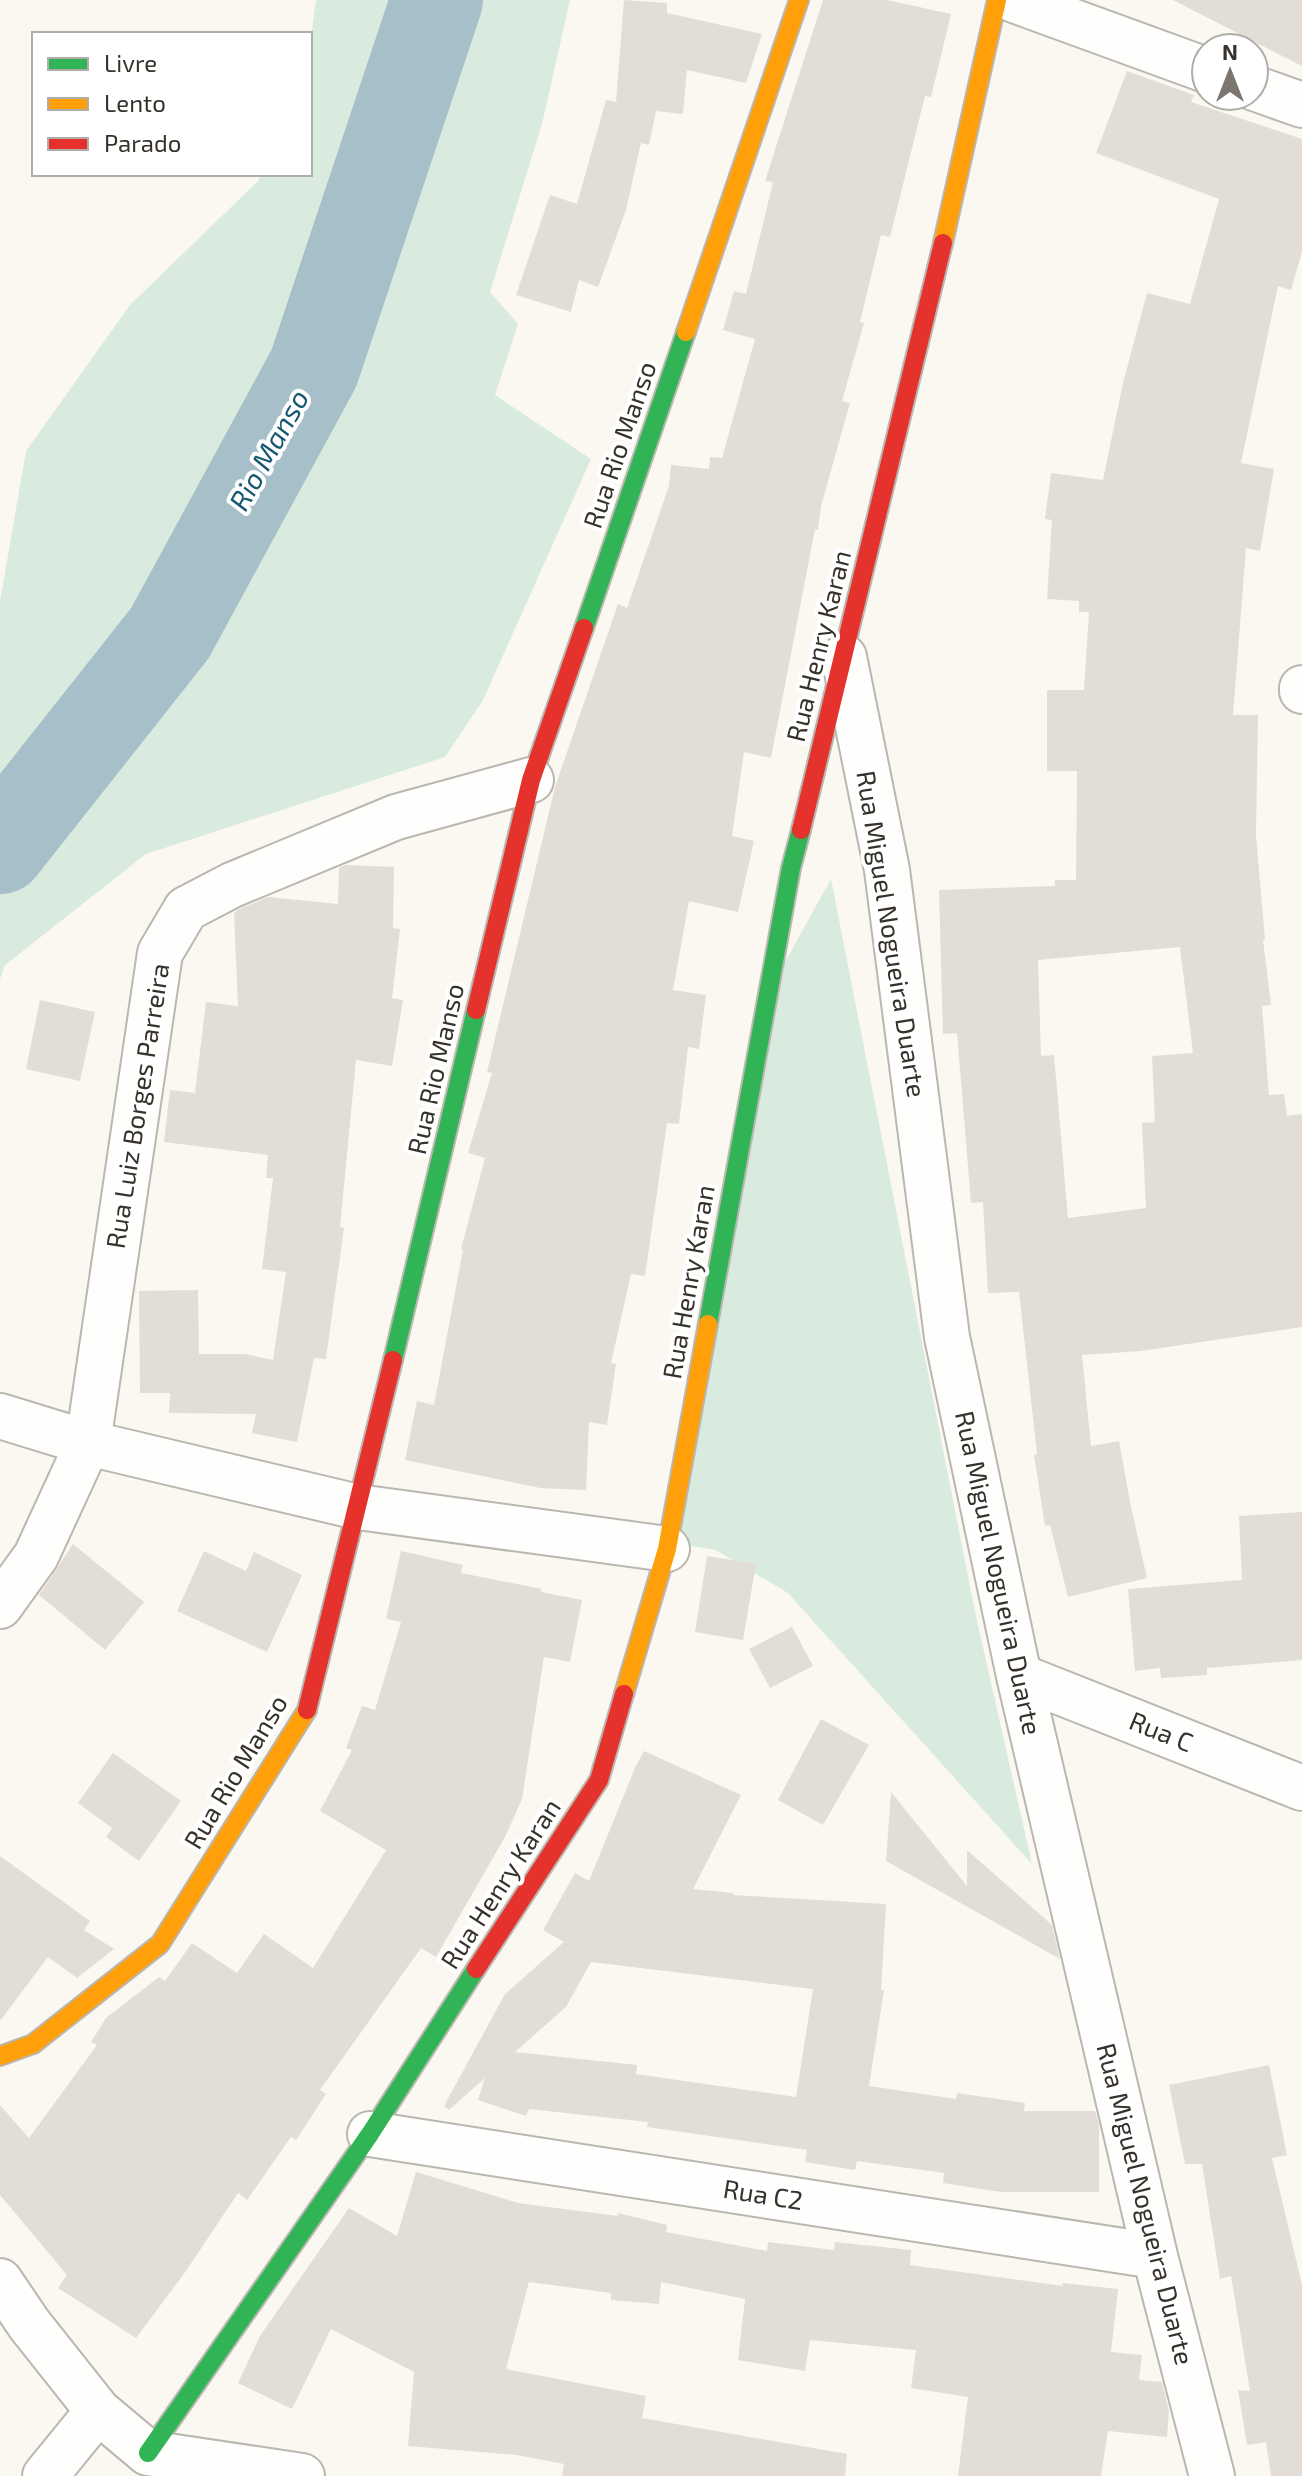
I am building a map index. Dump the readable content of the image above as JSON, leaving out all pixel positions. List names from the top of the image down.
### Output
{
  "streets": {
    "street": [
      "Rua Rio Manso",
      "Rua Henry Karan",
      "Rua Miguel Nogueira Duarte",
      "Rua Luiz Borges Parreira",
      "Rua C",
      "Rua C2"
    ]
  },
  "crossings": [
    ["Rua Rio Manso", "Rua Luiz Borges Parreira"],
    ["Rua Henry Karan", "Rua Miguel Nogueira Duarte"],
    ["Rua Henry Karan", "Rua C2"],
    ["Rua Miguel Nogueira Duarte", "Rua C"],
    ["Rua Miguel Nogueira Duarte", "Rua C2"]
  ],
  "water": ["Rio Manso"],
  "legend": ["Livre", "Lento", "Parado"],
  "north": "top"
}
